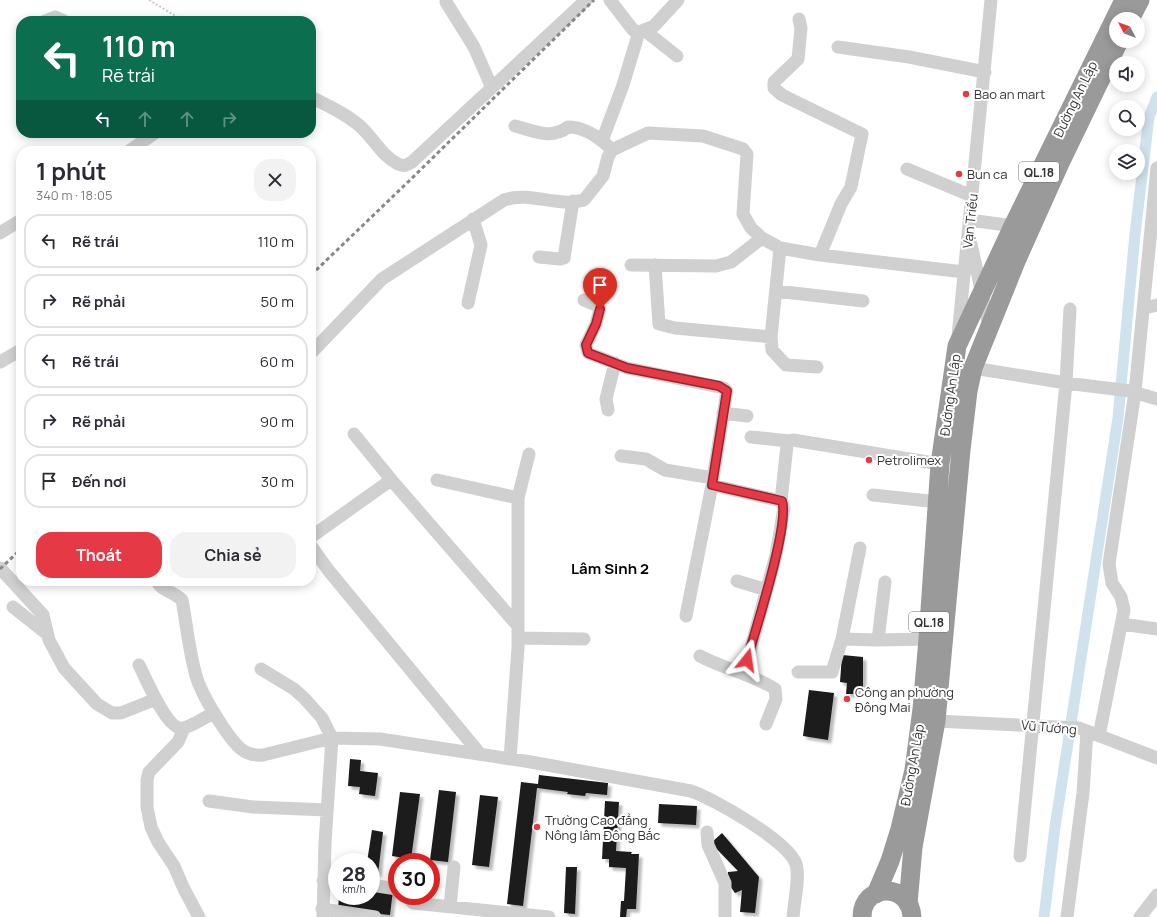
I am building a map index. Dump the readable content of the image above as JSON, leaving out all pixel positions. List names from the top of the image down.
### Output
{
  "streets": {
    "highway": ["Đường An Lập", "QL.18"],
    "street": ["Vạn Triều", "Vũ Tướng"]
  },
  "crossings": [
    ["Đường An Lập", "QL.18"],
    ["Đường An Lập", "Vạn Triều"],
    ["Đường An Lập", "Vũ Tướng"]
  ],
  "districts": ["Lâm Sinh 2"],
  "places": [
    "Bao an mart",
    "Bun ca",
    "Petrolimex",
    "Công an phường Đông Mai",
    "Trường Cao đẳng Nông lâm Đông Bắc"
  ],
  "north": "top left",
  "page": {
    "turn": ["110 m", "Rẽ trái"],
    "heading": ["1 phút", "340 m · 18:05"],
    "list": [
      {
        "name": "Rẽ trái",
        "value": "110 m"
      },
      {
        "name": "Rẽ phải",
        "value": "50 m"
      },
      {
        "name": "Rẽ trái",
        "value": "60 m"
      },
      {
        "name": "Rẽ phải",
        "value": "90 m"
      },
      {
        "name": "Đến nơi",
        "value": "30 m"
      }
    ],
    "buttons": ["Thoát", "Chia sẻ"],
    "speed": "28 km/h",
    "limit": "30"
  }
}
